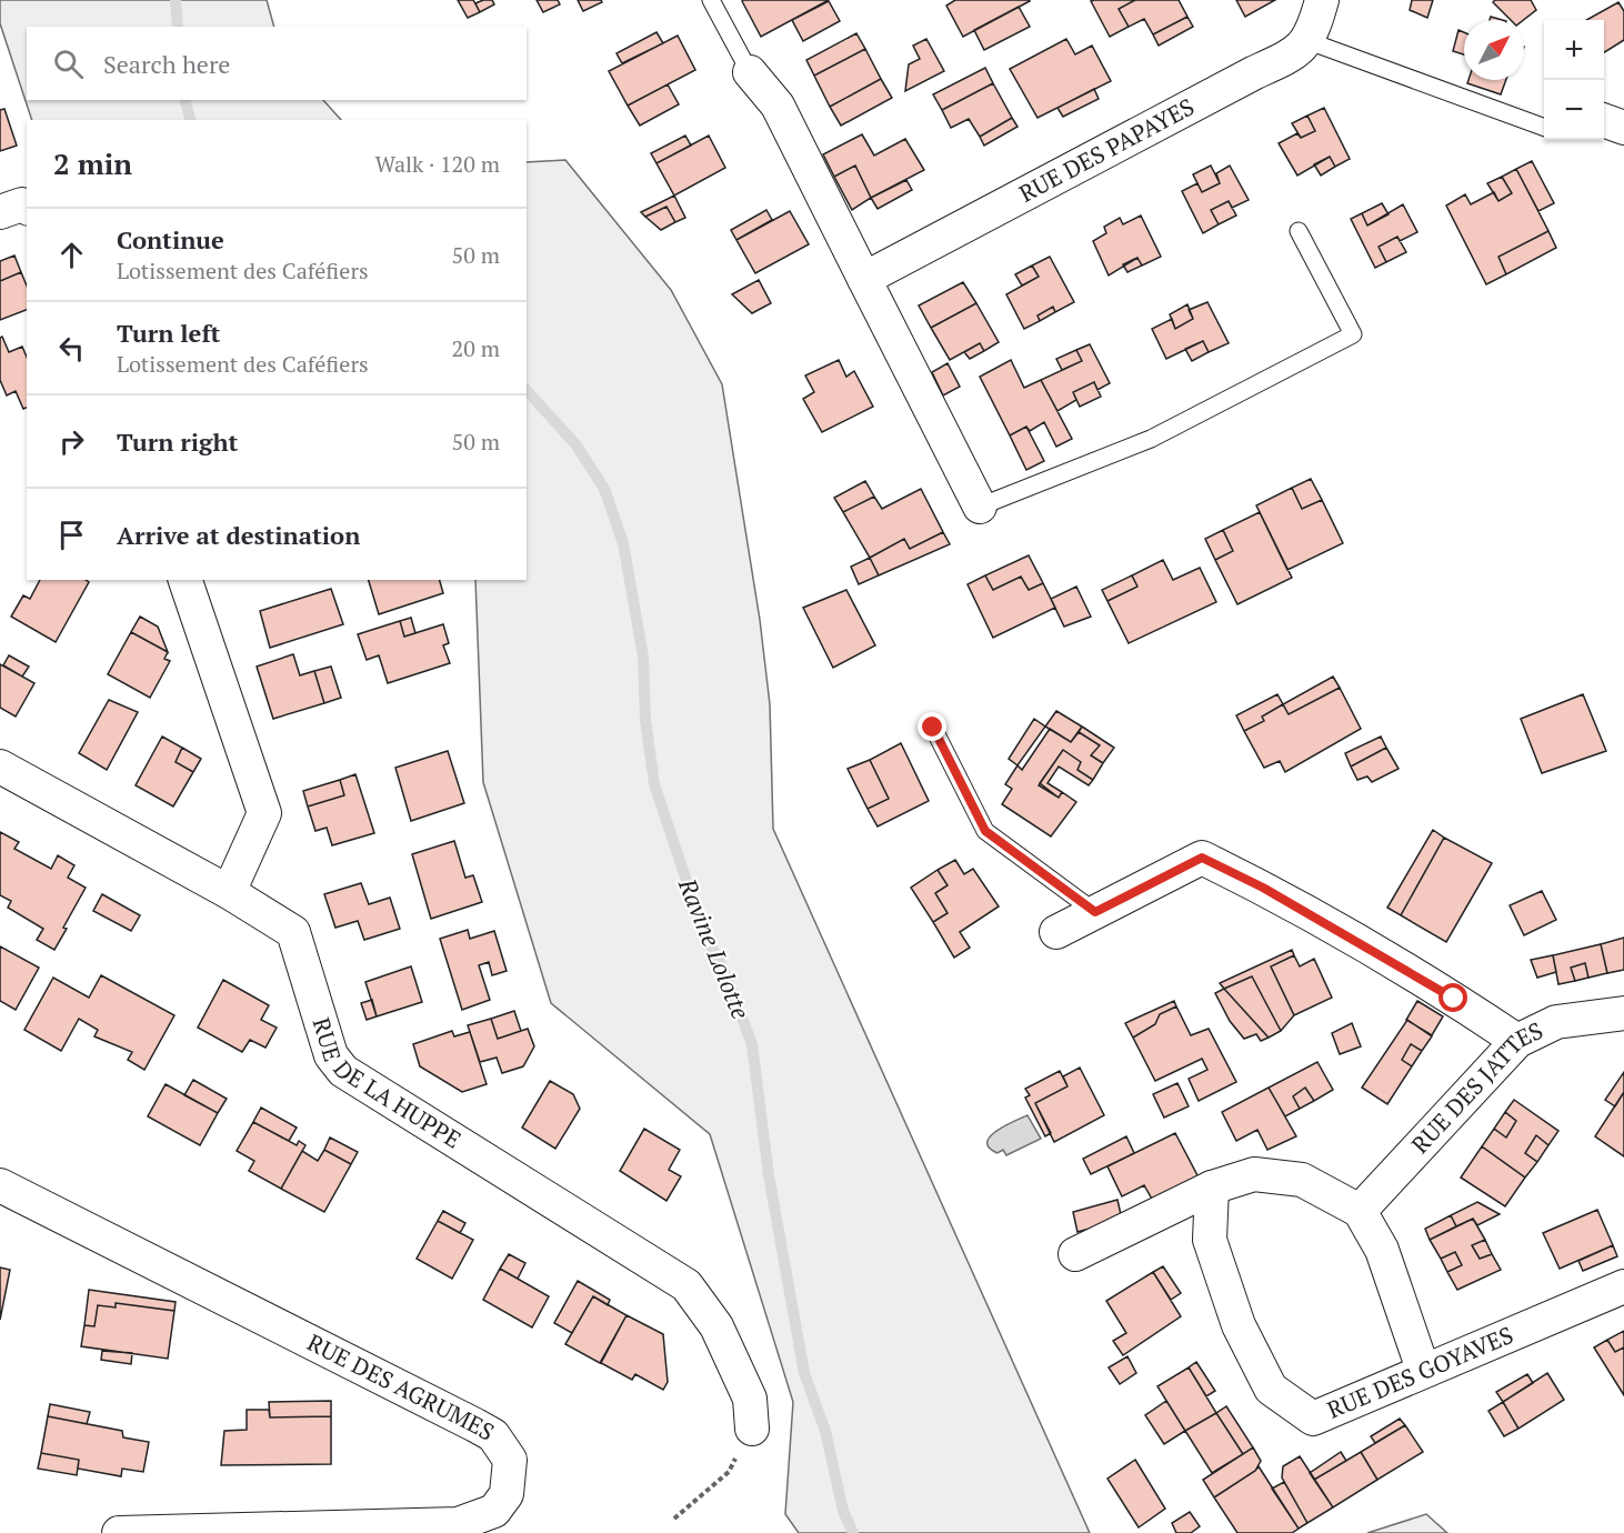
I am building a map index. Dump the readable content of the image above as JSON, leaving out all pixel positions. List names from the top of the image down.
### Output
{
  "streets": {
    "street": [
      "RUE DES PAPAYES",
      "RUE DE LA HUPPE",
      "RUE DES JATTES",
      "RUE DES GOYAVES",
      "RUE DES AGRUMES"
    ]
  },
  "water": ["Ravine Lolotte"],
  "north": "top right",
  "page": {
    "map_buttons": ["+", "−"],
    "search": "Search here",
    "heading": ["2 min", "Walk · 120 m"],
    "list": [
      ["Continue", "Lotissement des Caféfiers", "50 m"],
      ["Turn left", "Lotissement des Caféfiers", "20 m"],
      ["Turn right", "50 m"],
      "Arrive at destination"
    ]
  }
}
